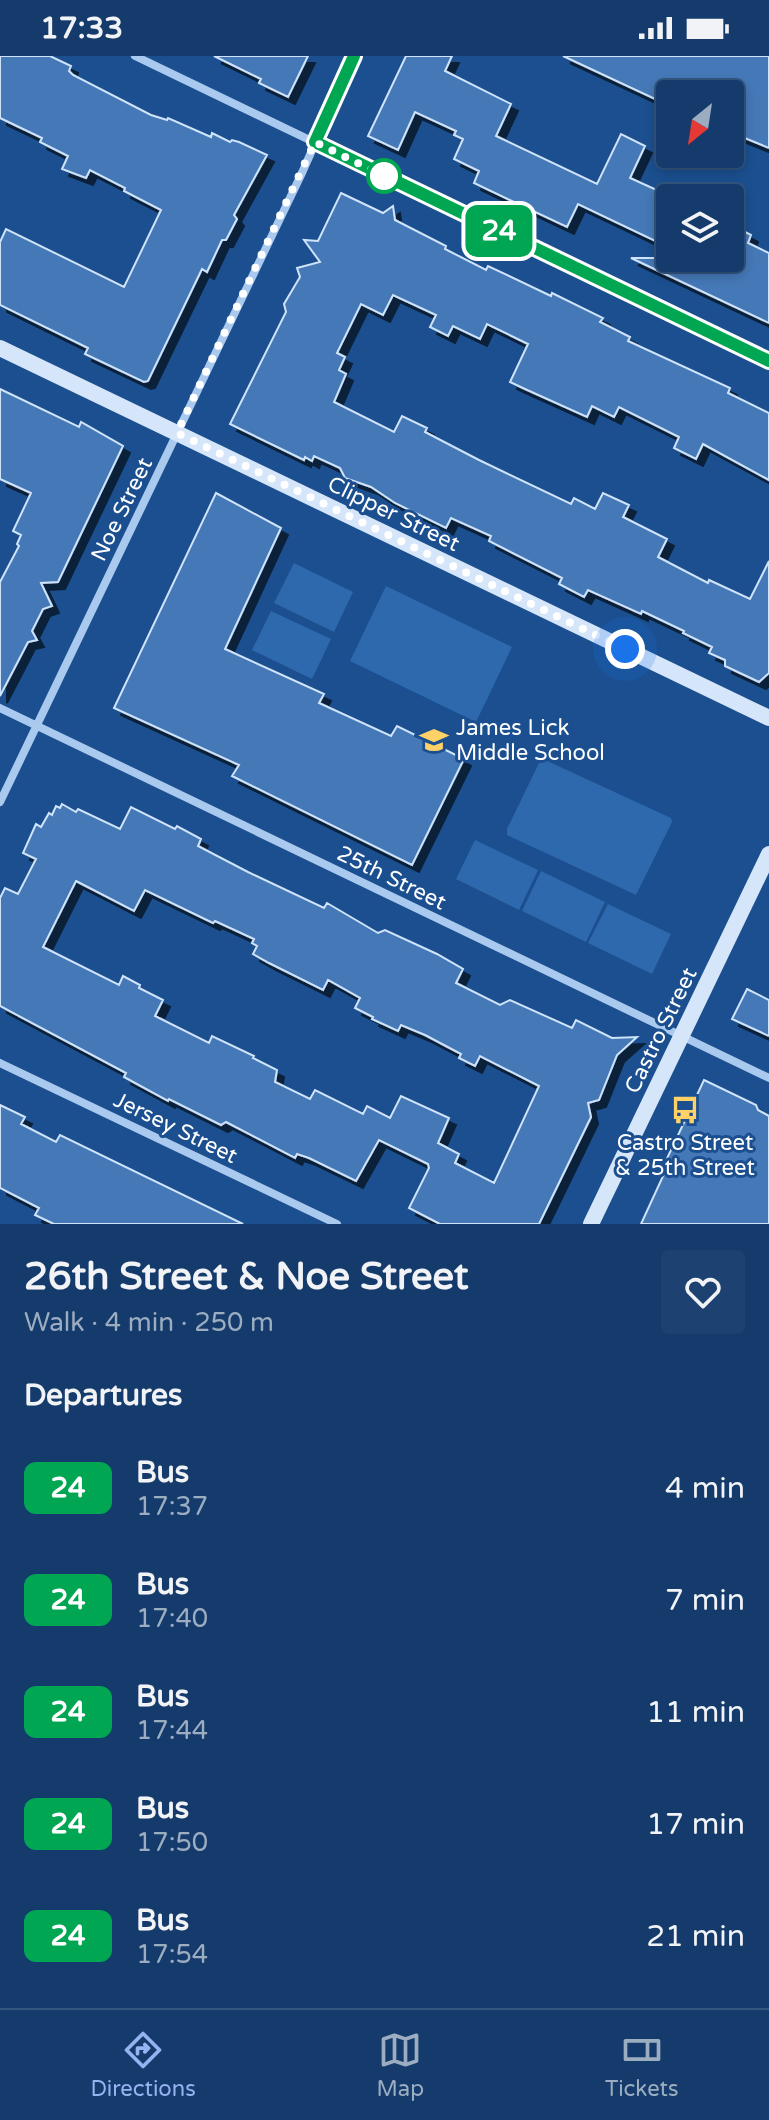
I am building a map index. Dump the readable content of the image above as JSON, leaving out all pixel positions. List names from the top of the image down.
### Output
{
  "streets": {
    "street": [
      "Noe Street",
      "Clipper Street",
      "25th Street",
      "Castro Street",
      "Jersey Street"
    ]
  },
  "crossings": [
    ["Noe Street", "Clipper Street"],
    ["Noe Street", "25th Street"],
    ["25th Street", "Castro Street"]
  ],
  "places": {
    "school or university": ["James Lick Middle School"],
    "bus stop": ["Castro Street & 25th Street"]
  },
  "lines": ["bus line 24"],
  "north": "bottom left",
  "page": {
    "status": "17:33",
    "on_map": "24",
    "heading": [
      ["26th Street & Noe Street", "Walk · 4 min · 250 m"],
      "Departures"
    ],
    "list": [
      {
        "mark": "24",
        "name": "Bus",
        "note": "17:37",
        "value": "4 min"
      },
      {
        "mark": "24",
        "name": "Bus",
        "note": "17:40",
        "value": "7 min"
      },
      {
        "mark": "24",
        "name": "Bus",
        "note": "17:44",
        "value": "11 min"
      },
      {
        "mark": "24",
        "name": "Bus",
        "note": "17:50",
        "value": "17 min"
      },
      {
        "mark": "24",
        "name": "Bus",
        "note": "17:54",
        "value": "21 min"
      }
    ],
    "tabs": ["Directions", "Map", "Tickets"]
  }
}
